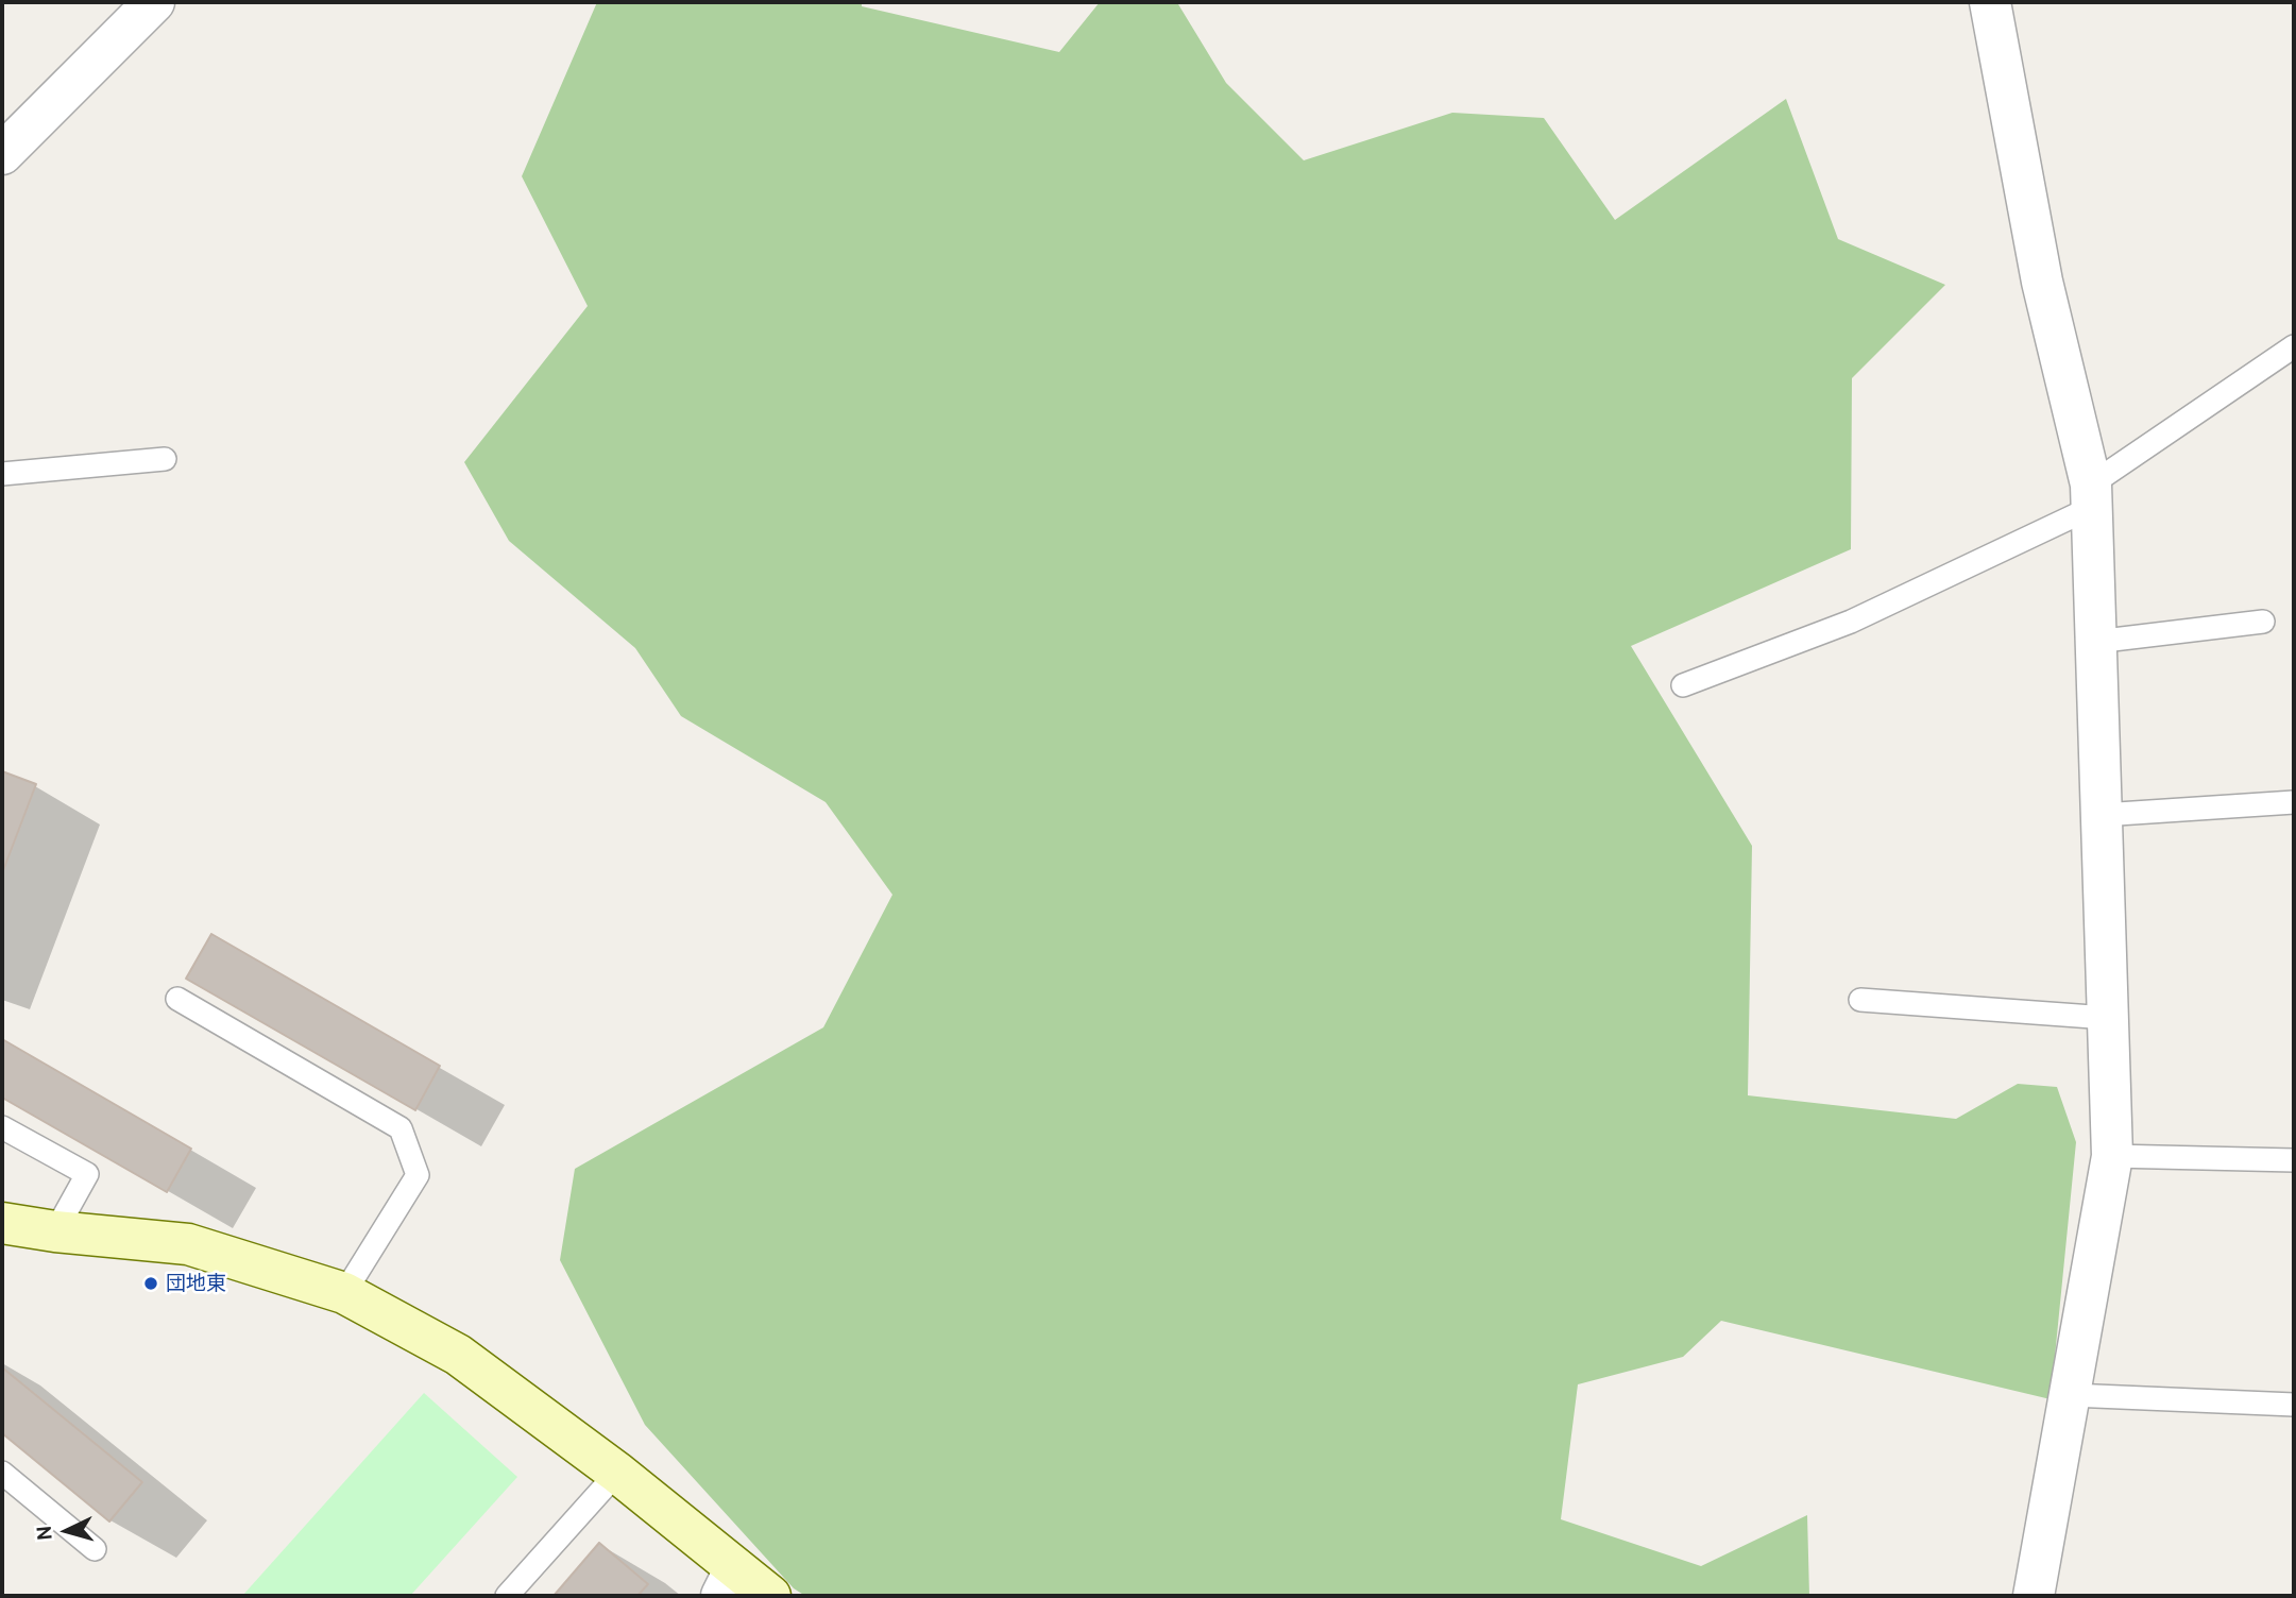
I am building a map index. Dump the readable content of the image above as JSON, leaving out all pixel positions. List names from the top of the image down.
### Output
{
  "places": ["団地東"],
  "north": "left"
}
